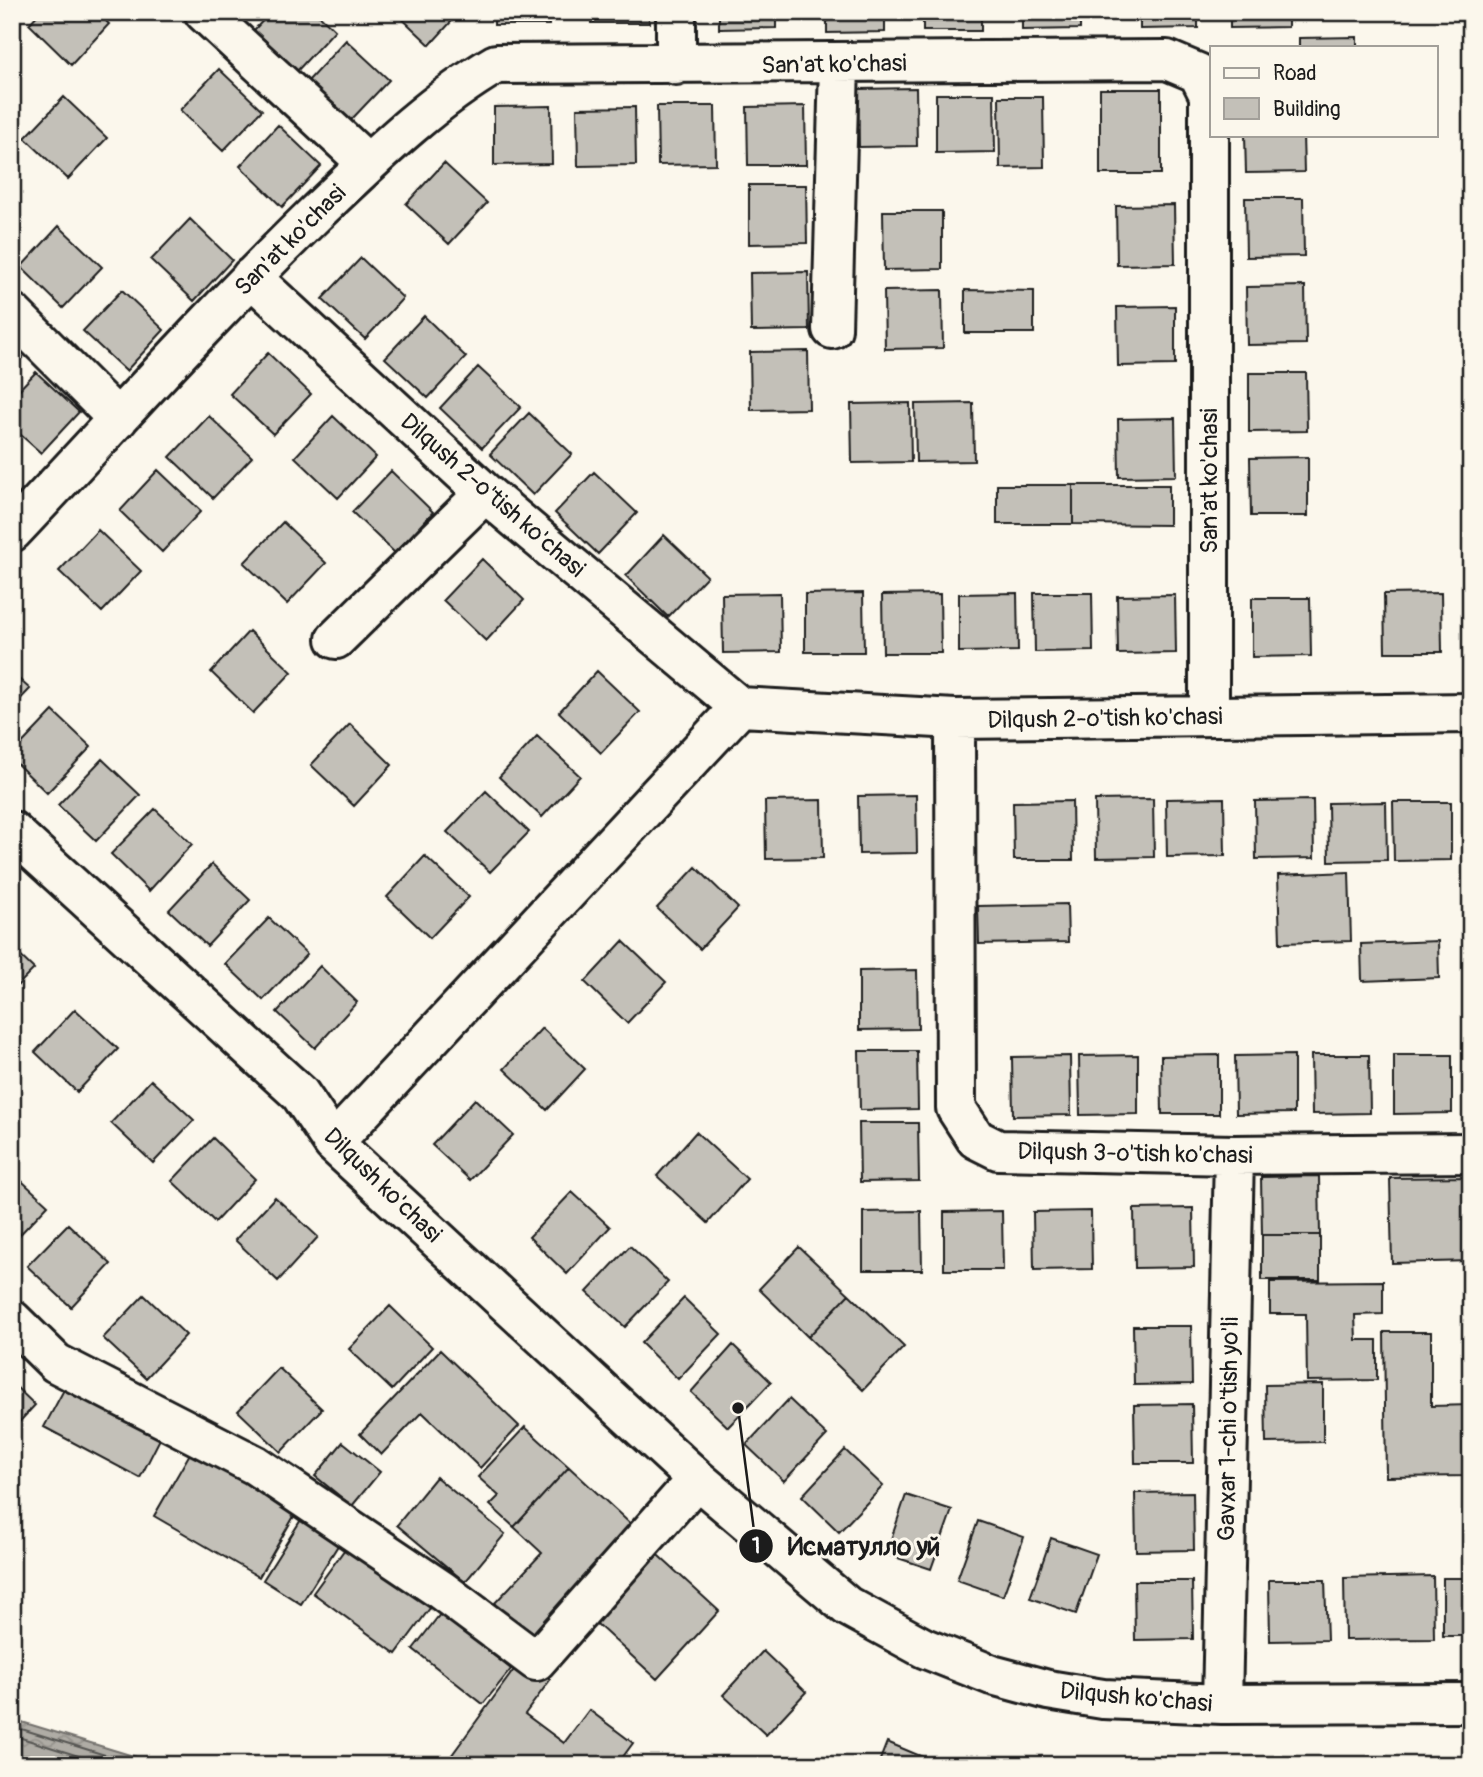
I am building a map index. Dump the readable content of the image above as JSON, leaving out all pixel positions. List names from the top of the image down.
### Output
{
  "streets": {
    "street": [
      "San'at ko'chasi",
      "Dilqush 2-o'tish ko'chasi",
      "Dilqush 3-o'tish ko'chasi",
      "Dilqush ko'chasi",
      "Gavxar 1-chi o'tish yo'li"
    ]
  },
  "crossings": [
    ["San'at ko'chasi", "Dilqush 2-o'tish ko'chasi"],
    ["Dilqush 2-o'tish ko'chasi", "Dilqush 3-o'tish ko'chasi"],
    ["Dilqush 3-o'tish ko'chasi", "Gavxar 1-chi o'tish yo'li"],
    ["Dilqush ko'chasi", "Gavxar 1-chi o'tish yo'li"]
  ],
  "places": ["Исматулло уй"],
  "legend": ["Road", "Building"]
}
